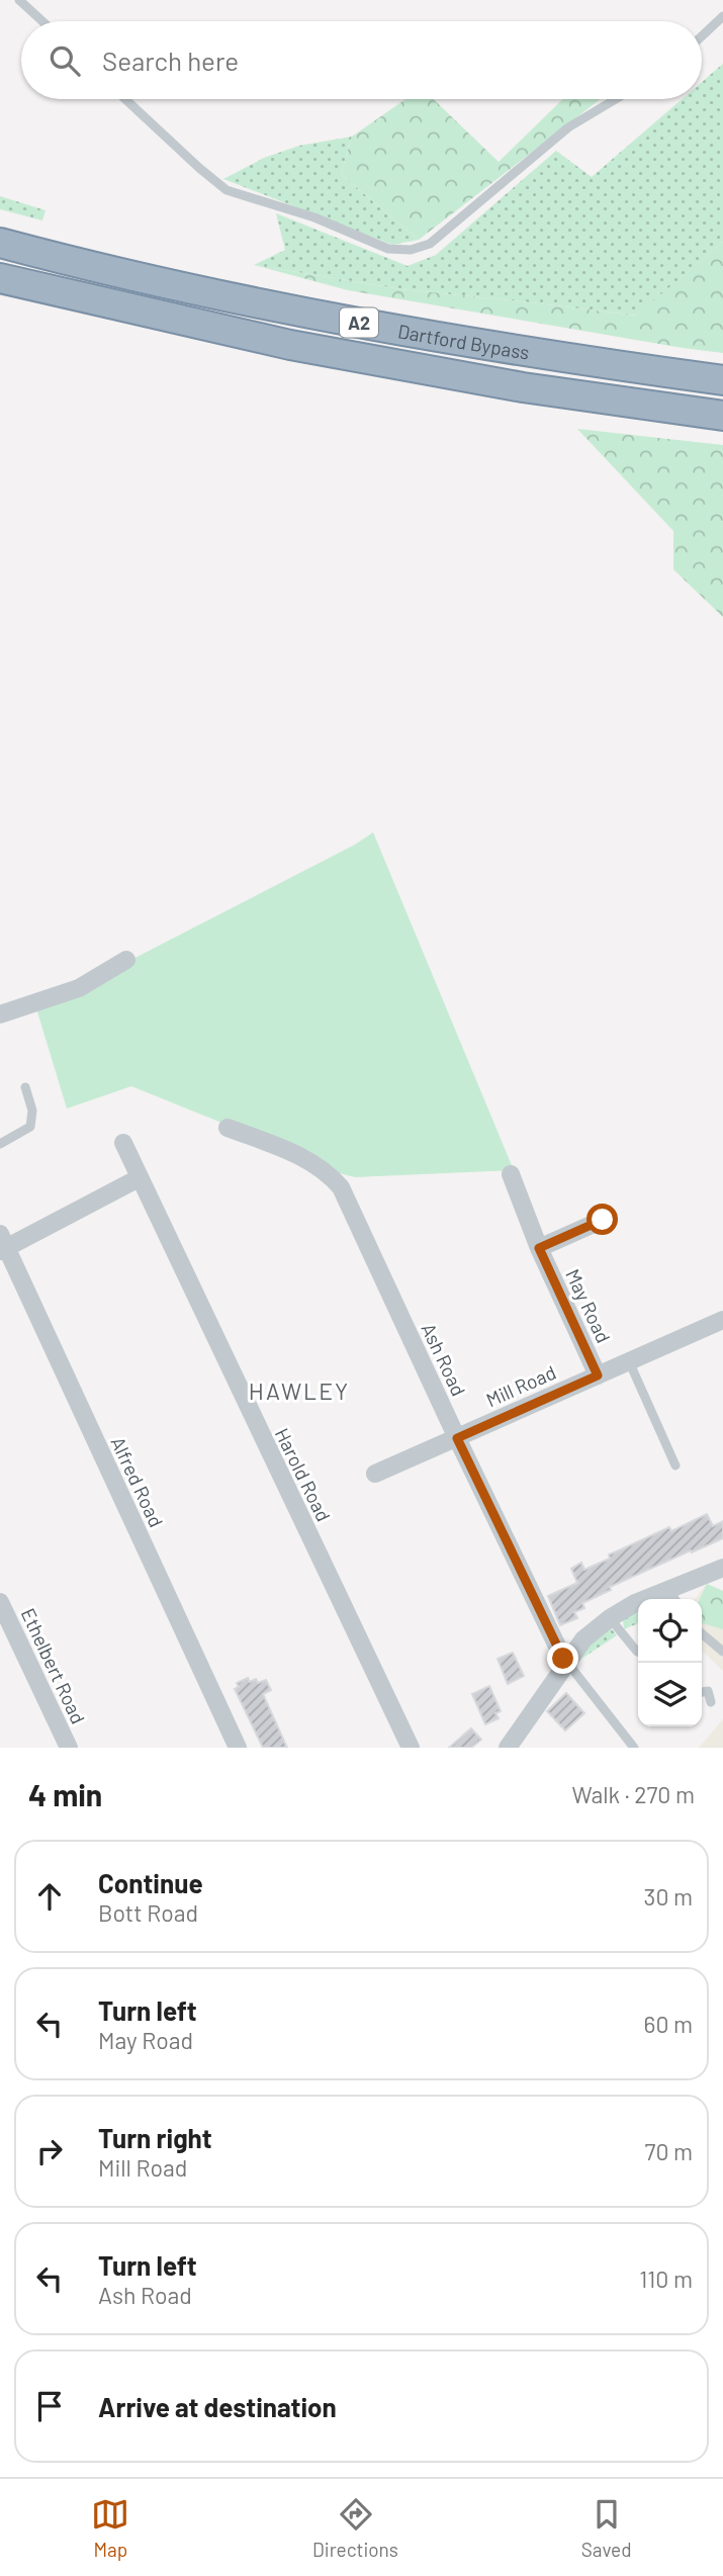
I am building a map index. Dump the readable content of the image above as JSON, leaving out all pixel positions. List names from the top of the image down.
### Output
{
  "streets": {
    "highway": ["A2", "Dartford Bypass"],
    "street": [
      "May Road",
      "Ash Road",
      "Mill Road",
      "Harold Road",
      "Alfred Road",
      "Ethelbert Road"
    ]
  },
  "crossings": [
    ["May Road", "Mill Road"],
    ["Ash Road", "Mill Road"]
  ],
  "districts": ["HAWLEY"],
  "page": {
    "search": "Search here",
    "heading": ["4 min", "Walk · 270 m"],
    "list": [
      ["Continue", "Bott Road", "30 m"],
      ["Turn left", "May Road", "60 m"],
      ["Turn right", "Mill Road", "70 m"],
      ["Turn left", "Ash Road", "110 m"],
      "Arrive at destination"
    ],
    "nav": ["Map", "Directions", "Saved"]
  }
}
